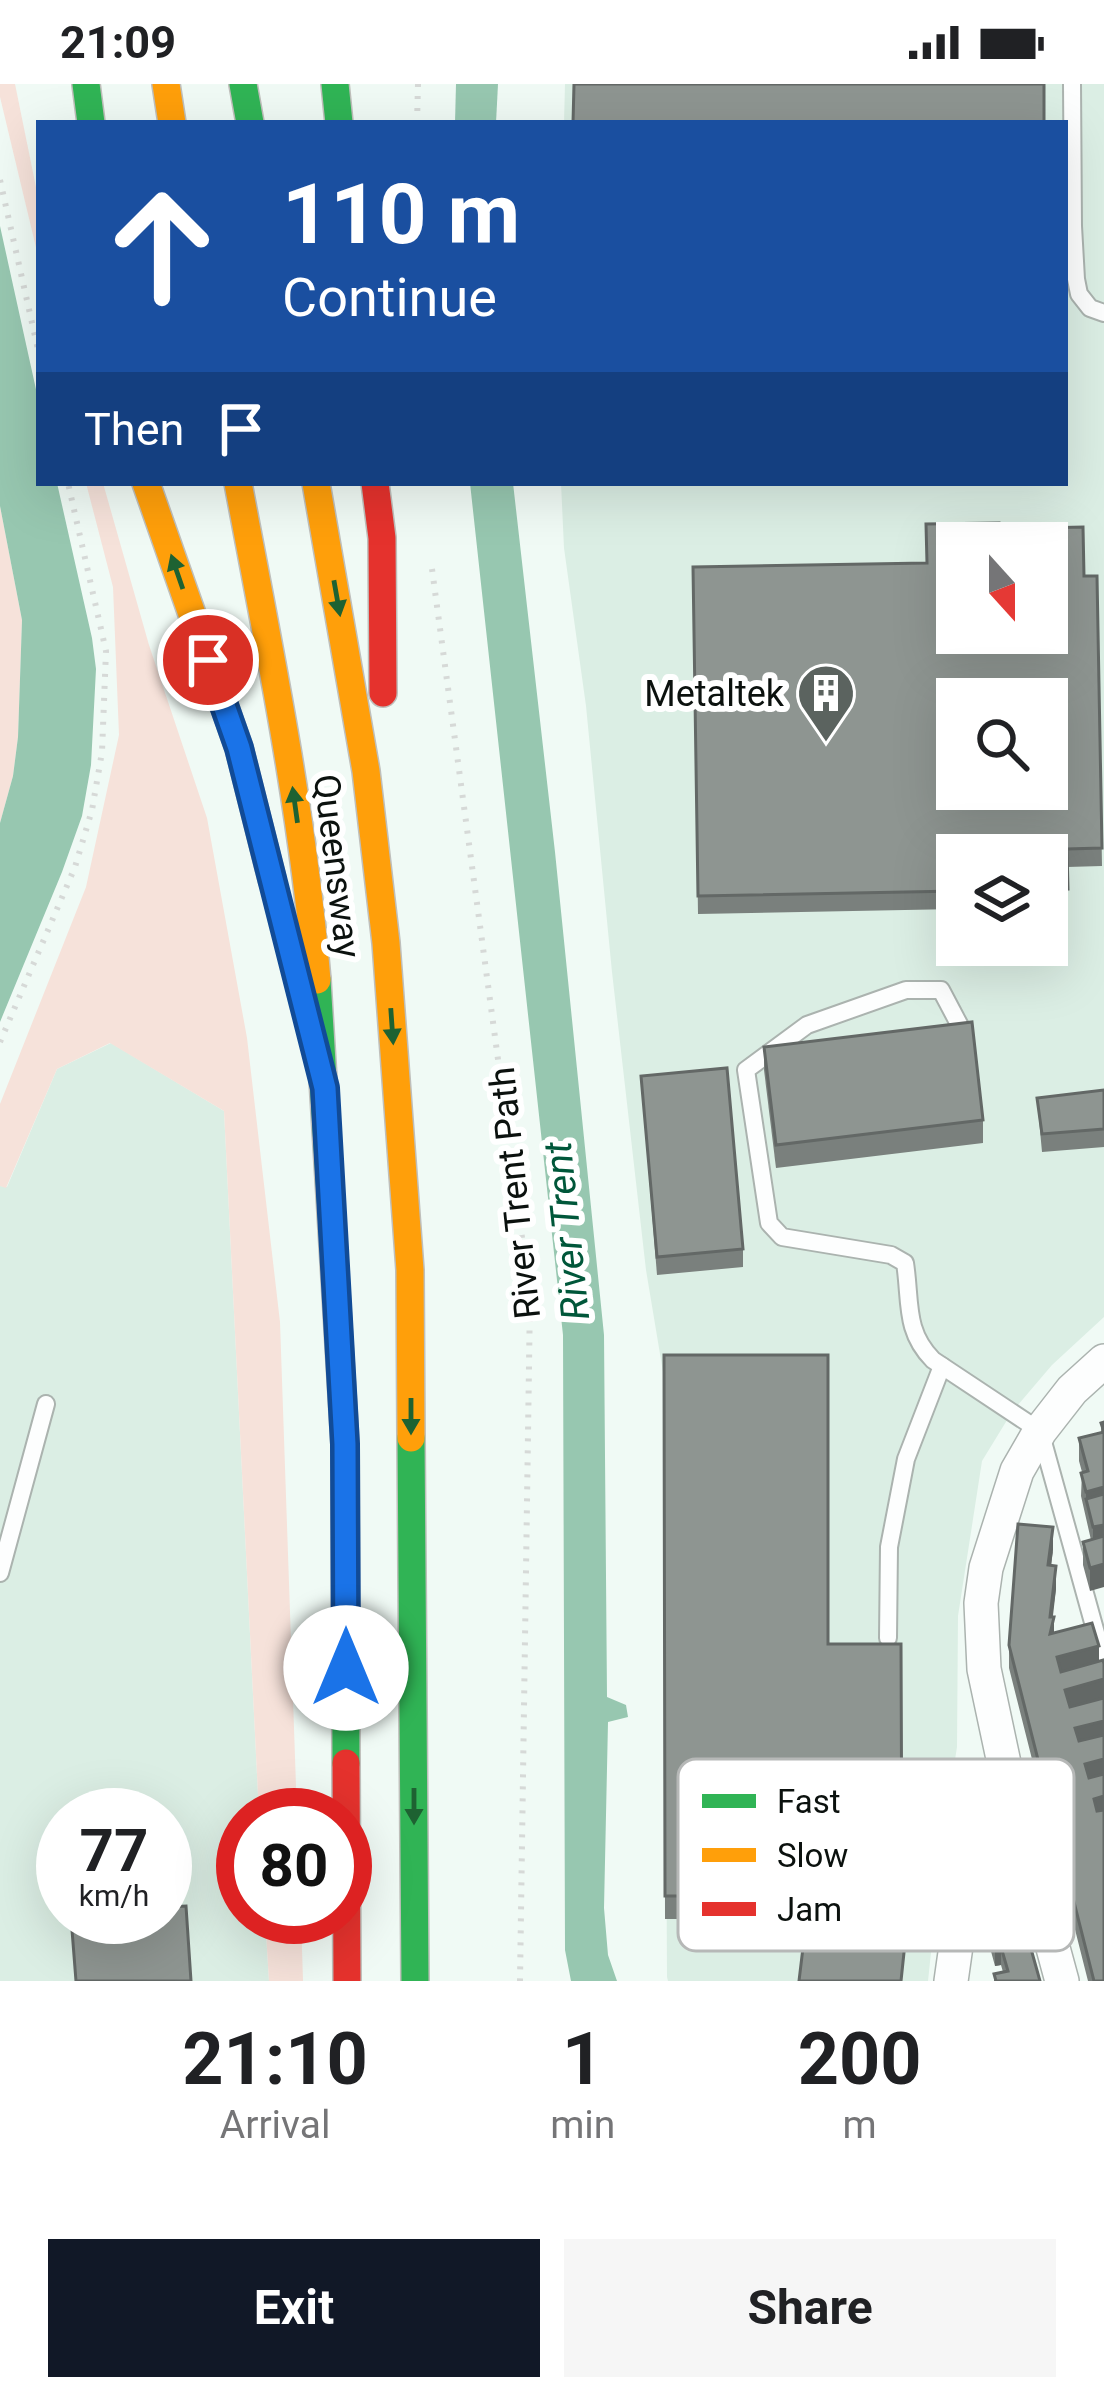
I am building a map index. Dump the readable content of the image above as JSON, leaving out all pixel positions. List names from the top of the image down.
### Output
{
  "streets": {
    "highway": ["Queensway"],
    "path": ["River Trent Path"]
  },
  "water": ["River Trent"],
  "places": {
    "building": ["Metaltek"]
  },
  "legend": ["Fast", "Slow", "Jam"],
  "north": "bottom",
  "page": {
    "status": "21:09",
    "turn": ["110 m", "Continue"],
    "then": "Then",
    "speed": "77 km/h",
    "limit": "80",
    "eta": [
      "21:10",
      "Arrival",
      "1",
      "min",
      "200",
      "m"
    ],
    "buttons": ["Exit", "Share"]
  }
}
